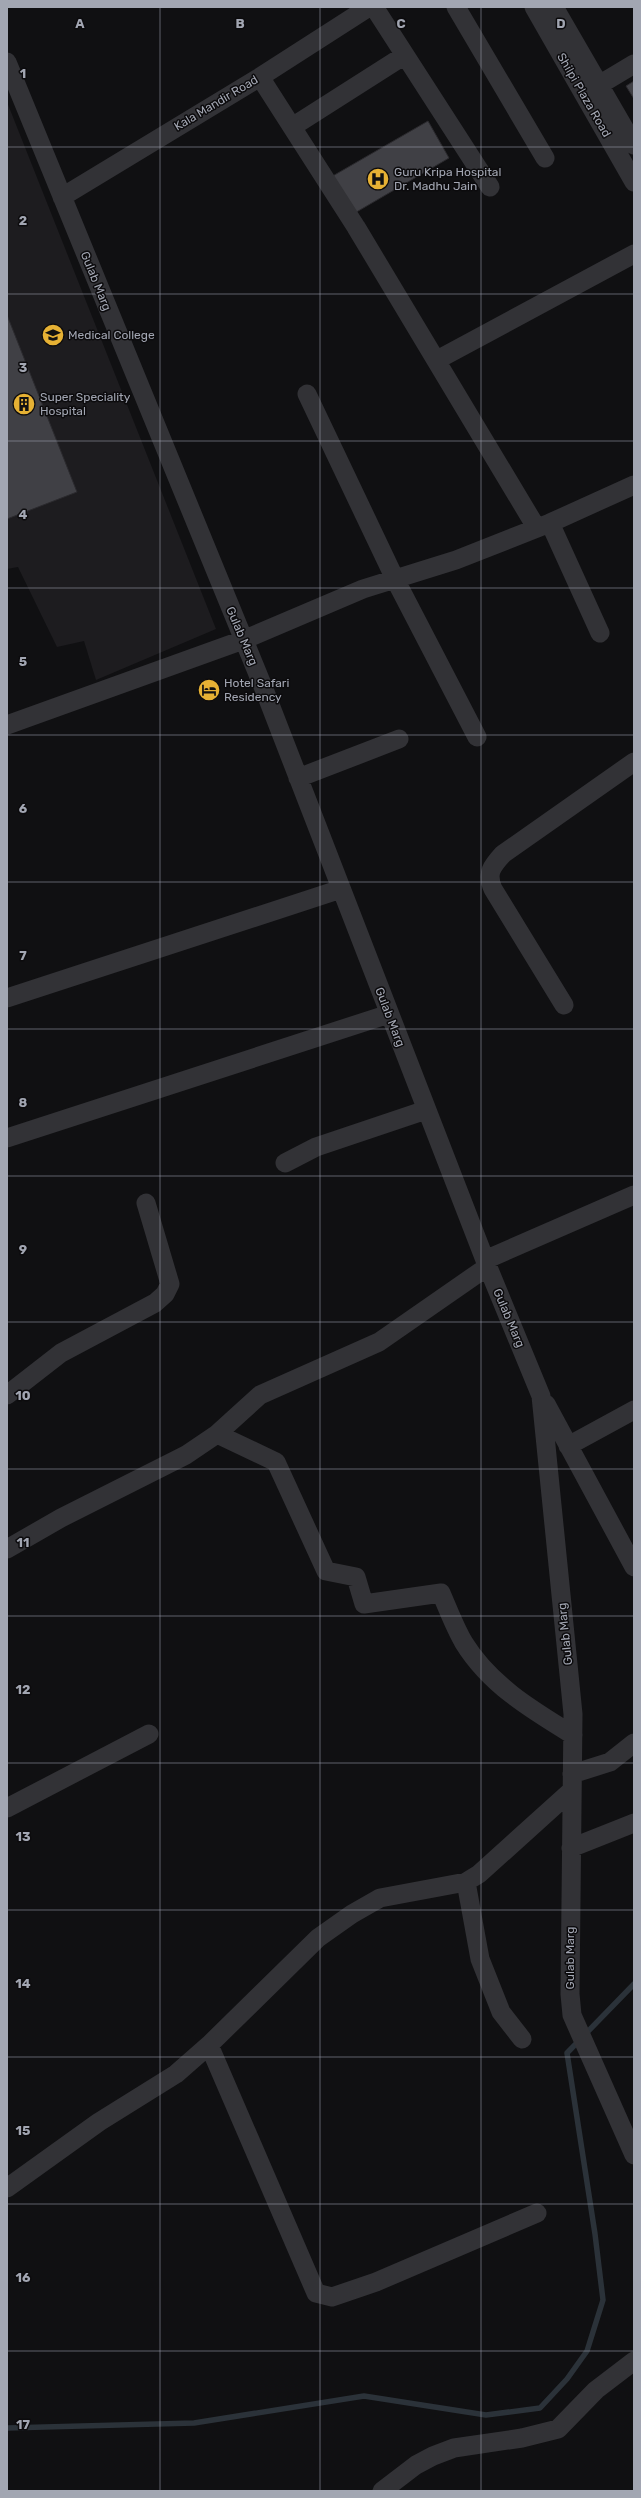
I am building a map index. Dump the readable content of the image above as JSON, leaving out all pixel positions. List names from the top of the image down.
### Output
{
  "streets": {
    "street": ["Shilpi Plaza Road", "Kala Mandir Road", "Gulab Marg"]
  },
  "crossings": [
    ["Kala Mandir Road", "Gulab Marg"]
  ],
  "places": {
    "hospital": ["Guru Kripa Hospital Dr. Madhu Jain"],
    "school or university": ["Medical College"],
    "building": ["Super Speciality Hospital"],
    "hotel": ["Hotel Safari Residency"]
  },
  "grid": {
    "columns": [
      "A",
      "B",
      "C",
      "D"
    ],
    "rows": [
      "1",
      "2",
      "3",
      "4",
      "5",
      "6",
      "7",
      "8",
      "9",
      "10",
      "11",
      "12",
      "13",
      "14",
      "15",
      "16",
      "17"
    ]
  }
}
